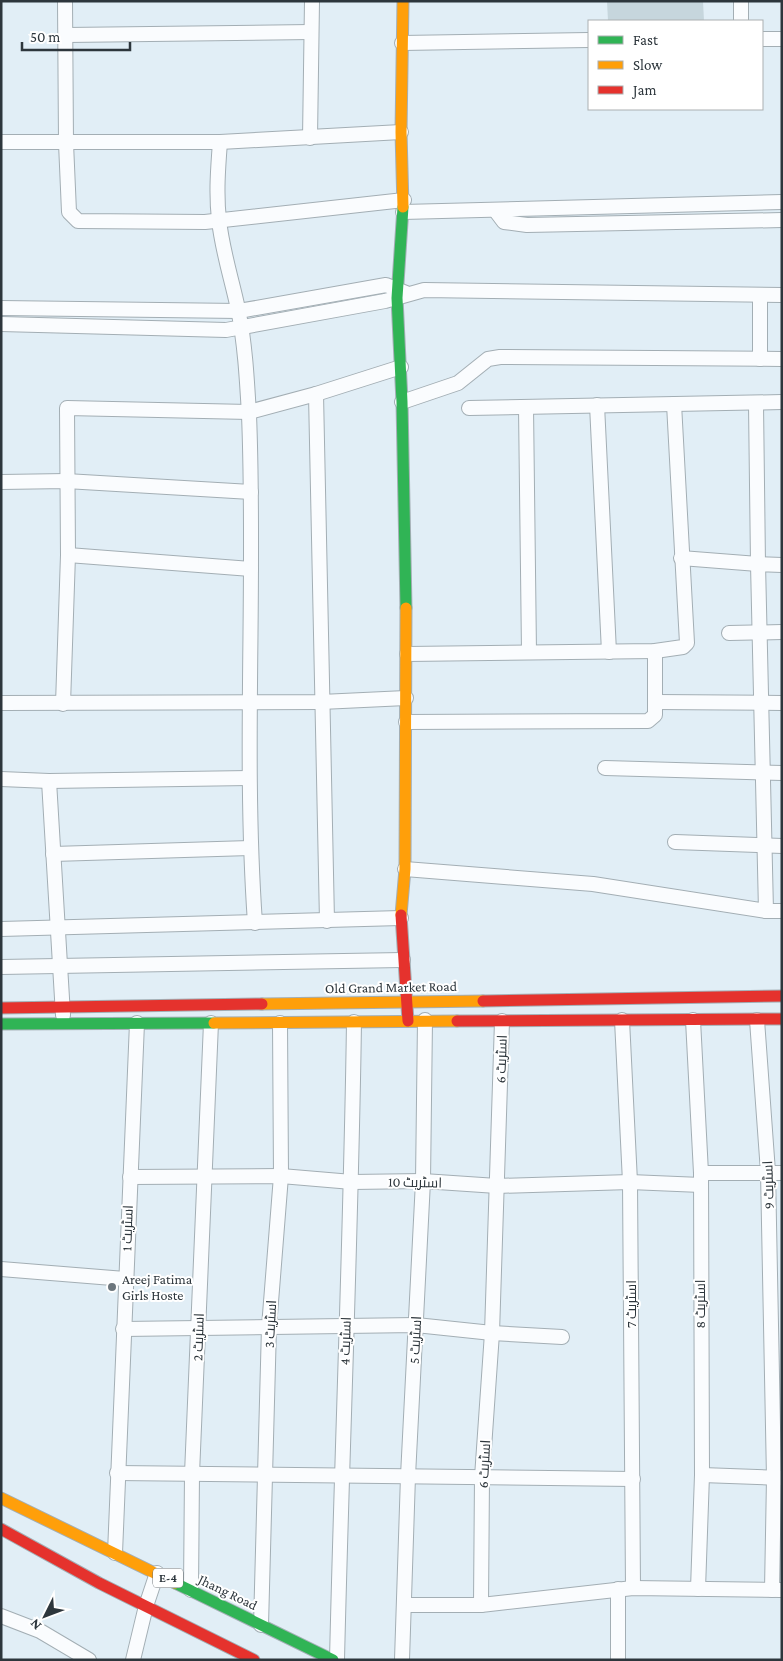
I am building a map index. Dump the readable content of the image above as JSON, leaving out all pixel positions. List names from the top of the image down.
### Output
{
  "streets": {
    "main road": ["Old Grand Market Road", "E-4", "Jhang Road"],
    "street": [
      "اسٹریٹ 6",
      "اسٹریٹ 10",
      "اسٹریٹ 9",
      "اسٹریٹ 1",
      "اسٹریٹ 7",
      "اسٹریٹ 8",
      "اسٹریٹ 3",
      "اسٹریٹ 2",
      "اسٹریٹ 5",
      "اسٹریٹ 4"
    ]
  },
  "crossings": [
    ["اسٹریٹ 6", "اسٹریٹ 10"],
    ["اسٹریٹ 10", "اسٹریٹ 9"],
    ["اسٹریٹ 10", "اسٹریٹ 1"],
    ["اسٹریٹ 10", "اسٹریٹ 7"],
    ["اسٹریٹ 10", "اسٹریٹ 8"],
    ["اسٹریٹ 10", "اسٹریٹ 3"],
    ["اسٹریٹ 10", "اسٹریٹ 2"],
    ["اسٹریٹ 10", "اسٹریٹ 5"],
    ["اسٹریٹ 10", "اسٹریٹ 4"],
    ["اسٹریٹ 1", "Jhang Road"],
    ["اسٹریٹ 3", "Jhang Road"],
    ["اسٹریٹ 2", "Jhang Road"],
    ["اسٹریٹ 4", "Jhang Road"]
  ],
  "places": ["Areej Fatima Girls Hoste"],
  "legend": ["Fast", "Slow", "Jam"],
  "scale_bar": "50 m",
  "north": "bottom left"
}
